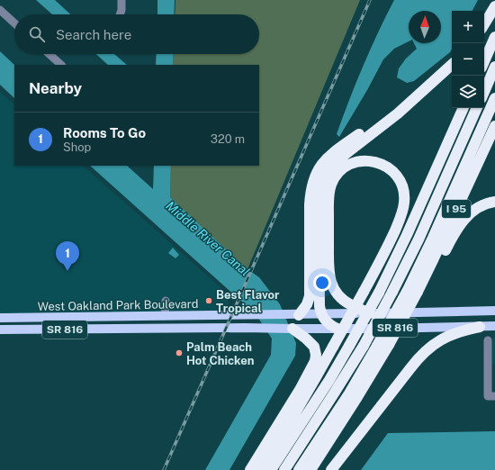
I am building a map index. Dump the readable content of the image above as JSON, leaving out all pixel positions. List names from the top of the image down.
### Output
{
  "streets": {
    "highway": ["I 95"],
    "main road": ["West Oakland Park Boulevard", "SR 816"]
  },
  "water": ["Middle River Canal"],
  "places": ["Best Flavor Tropical", "Palm Beach Hot Chicken"],
  "north": "top",
  "page": {
    "map_buttons": ["+", "−"],
    "search": "Search here",
    "heading": "Nearby",
    "list": [
      {
        "mark": "1",
        "name": "Rooms To Go",
        "note": "Shop",
        "value": "320 m"
      }
    ],
    "pins": "1"
  }
}
